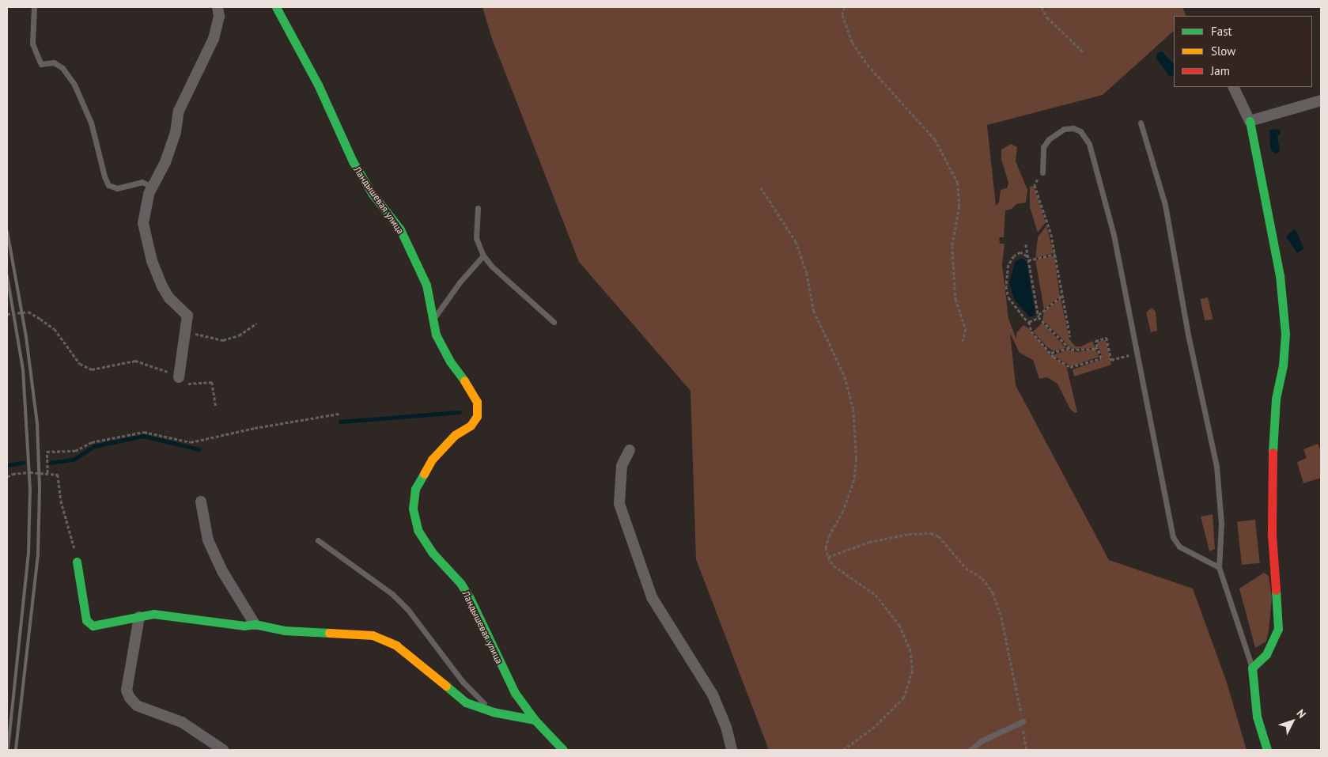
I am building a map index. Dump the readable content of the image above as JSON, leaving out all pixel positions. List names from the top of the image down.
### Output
{
  "streets": {
    "street": ["Ландышевая улица"]
  },
  "legend": ["Fast", "Slow", "Jam"],
  "north": "top right"
}
